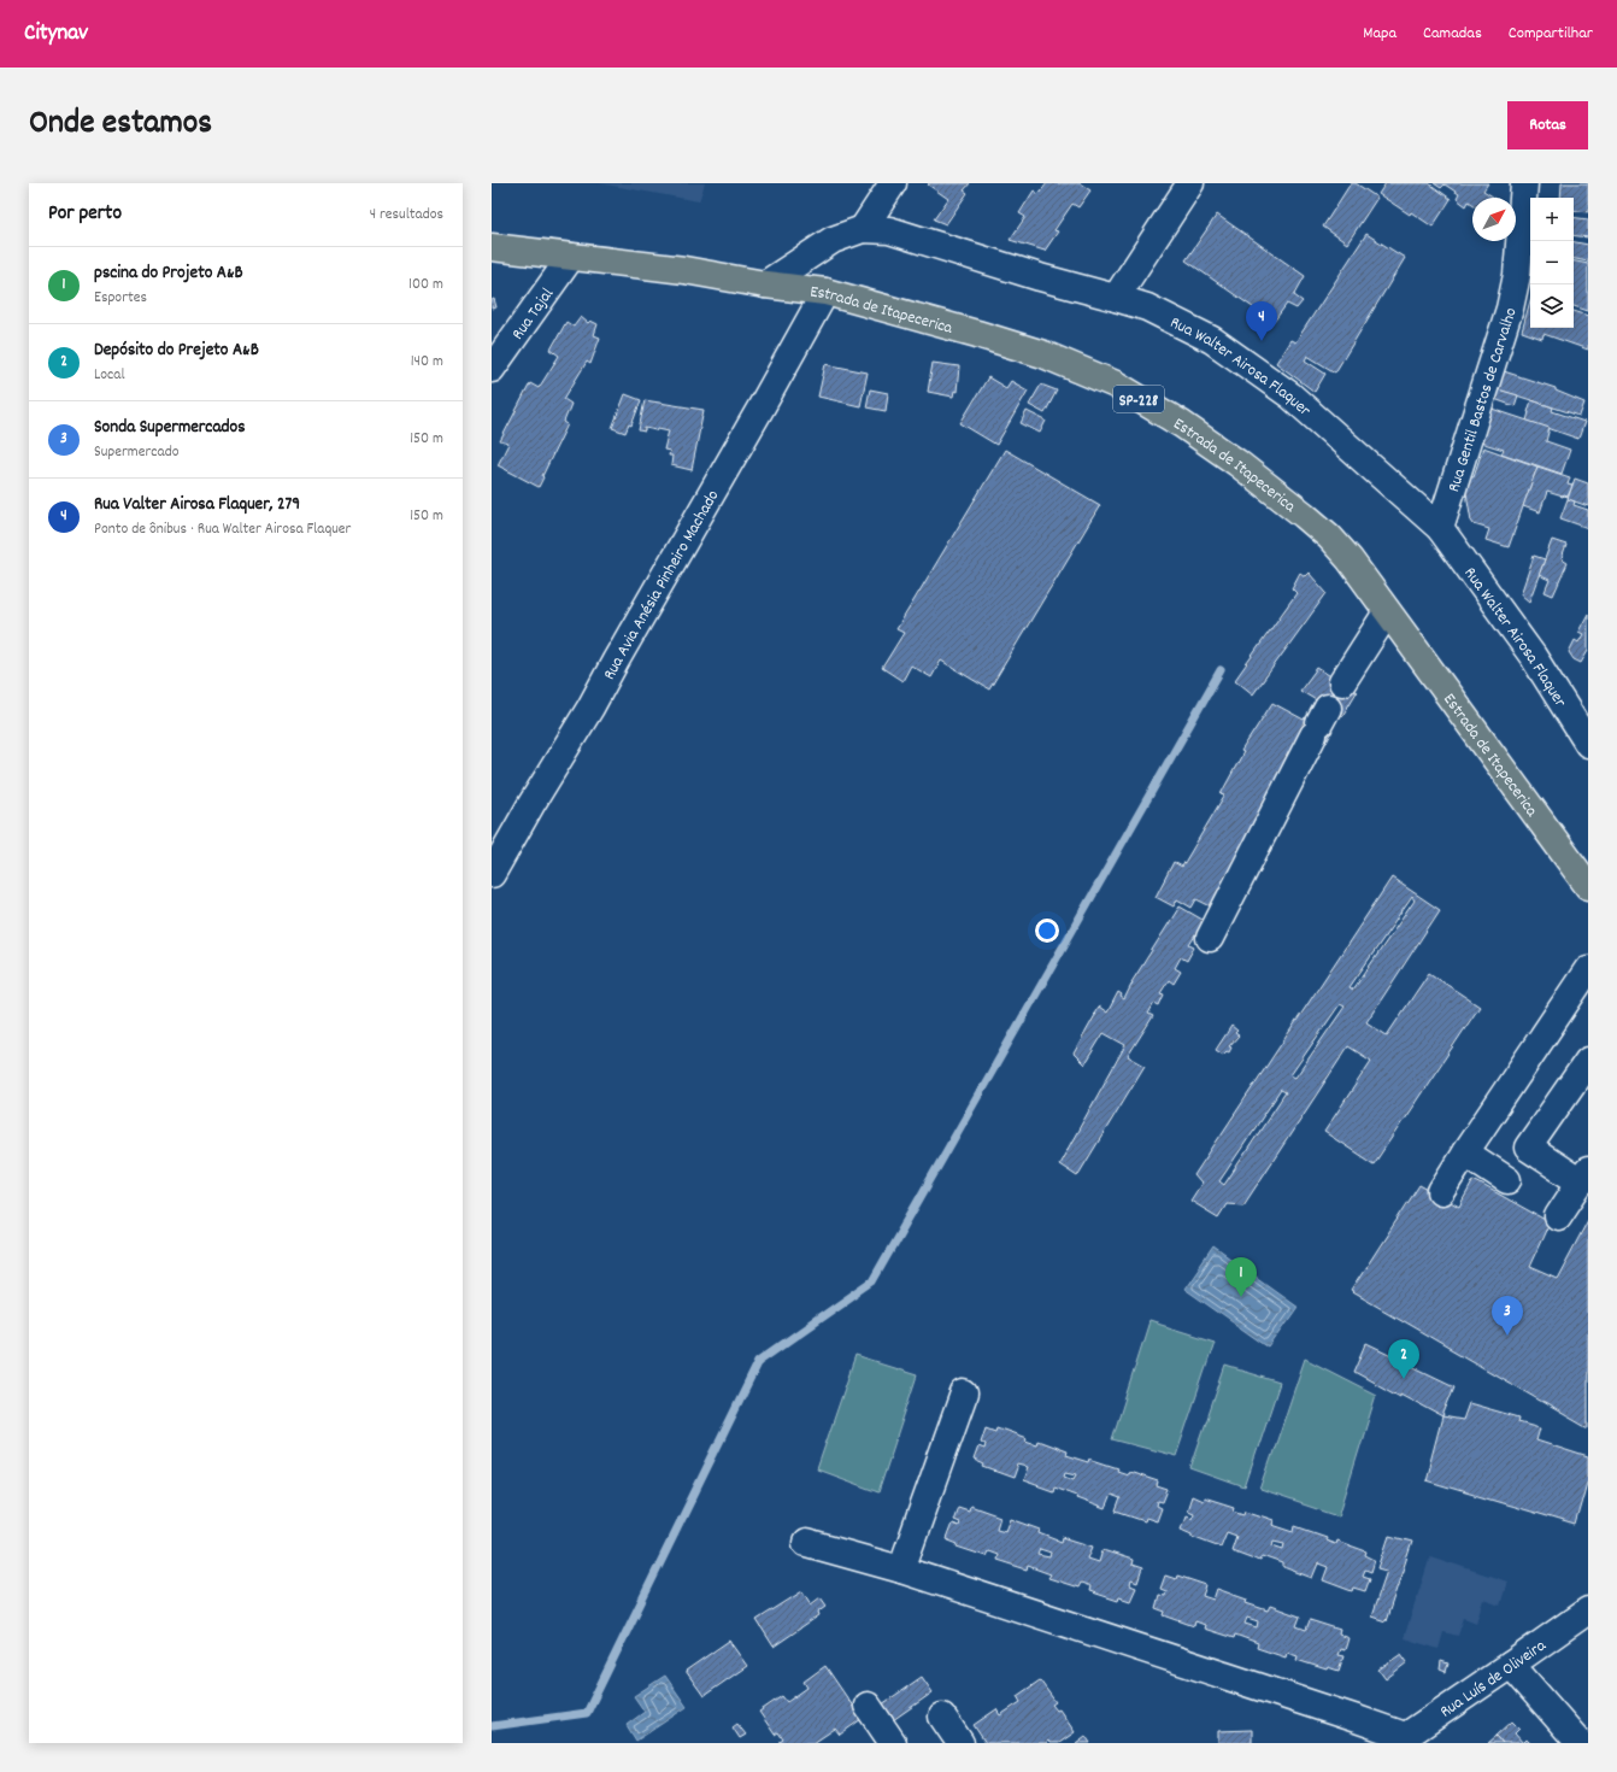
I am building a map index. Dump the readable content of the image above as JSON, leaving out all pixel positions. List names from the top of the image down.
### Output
{
  "streets": {
    "main road": ["Estrada de Itapecerica", "SP-228"],
    "street": [
      "Rua Tajal",
      "Rua Walter Airosa Flaquer",
      "Rua Gentil Bastos de Carvalho",
      "Rua Avia Anésia Pinheiro Machado",
      "Rua Luís de Oliveira"
    ]
  },
  "crossings": [
    ["Estrada de Itapecerica", "Rua Tajal"],
    ["Estrada de Itapecerica", "Rua Walter Airosa Flaquer"],
    ["Estrada de Itapecerica", "Rua Avia Anésia Pinheiro Machado"],
    ["Rua Walter Airosa Flaquer", "Rua Gentil Bastos de Carvalho"]
  ],
  "north": "top right",
  "page": {
    "header": "Citynav",
    "nav": ["Mapa", "Camadas", "Compartilhar"],
    "title": "Onde estamos",
    "buttons": "Rotas",
    "heading": ["Por perto", "4 resultados"],
    "map_buttons": ["+", "−"],
    "list": [
      {
        "mark": "1",
        "name": "pscina do Projeto A&B",
        "note": "Esportes",
        "value": "100 m"
      },
      {
        "mark": "2",
        "name": "Depósito do Prejeto A&B",
        "note": "Local",
        "value": "140 m"
      },
      {
        "mark": "3",
        "name": "Sonda Supermercados",
        "note": "Supermercado",
        "value": "150 m"
      },
      {
        "mark": "4",
        "name": "Rua Valter Airosa Flaquer, 279",
        "note": "Ponto de ônibus · Rua Walter Airosa Flaquer",
        "value": "150 m"
      }
    ],
    "pins": [
      "4",
      "1",
      "3",
      "2"
    ]
  }
}
